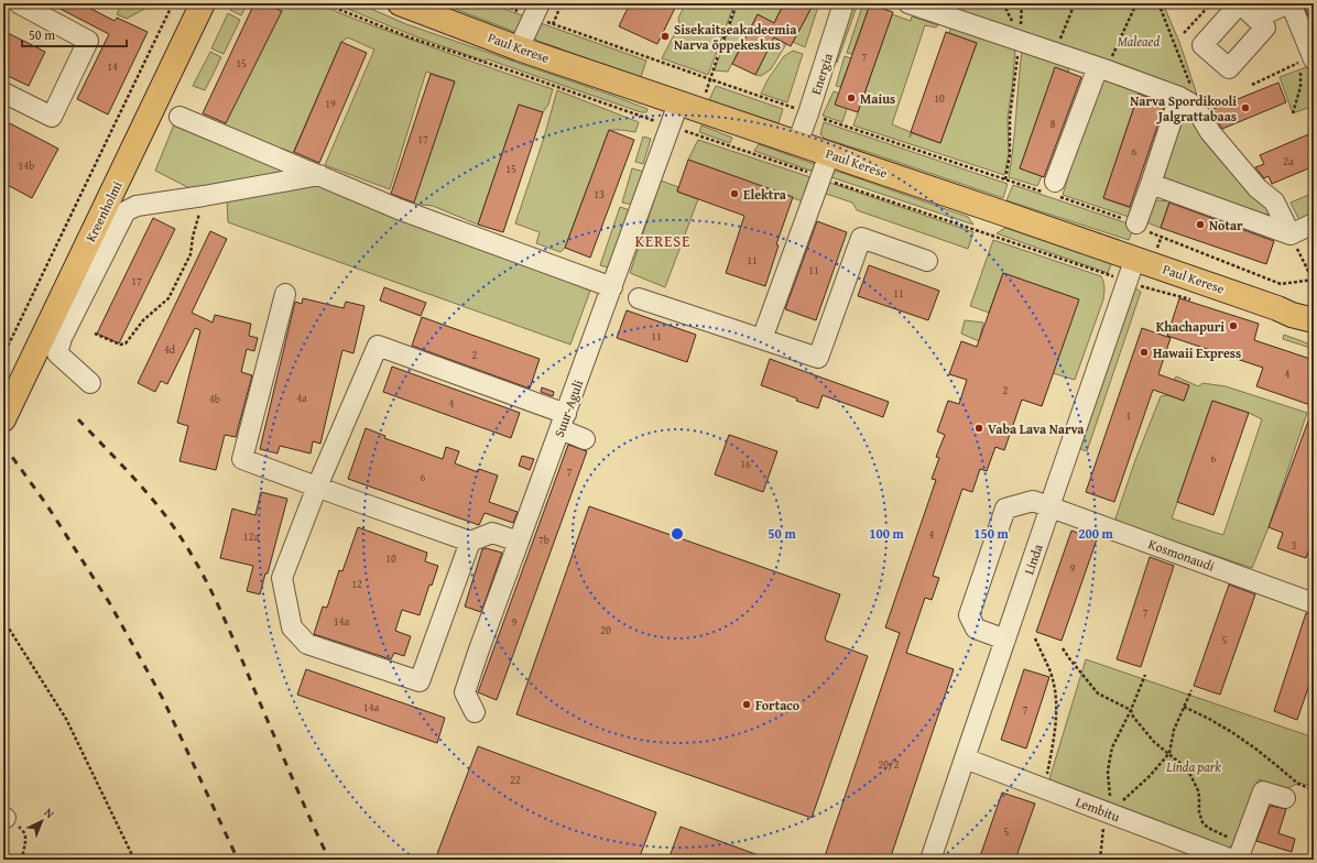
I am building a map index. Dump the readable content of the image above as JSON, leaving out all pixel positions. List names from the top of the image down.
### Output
{
  "streets": {
    "main road": ["Paul Kerese", "Kreenholmi"],
    "street": [
      "Energia",
      "Suur-Aguli",
      "Kosmonaudi",
      "Linda",
      "Lembitu"
    ]
  },
  "crossings": [
    ["Paul Kerese", "Energia"],
    ["Paul Kerese", "Suur-Aguli"],
    ["Paul Kerese", "Linda"],
    ["Kosmonaudi", "Linda"],
    ["Linda", "Lembitu"]
  ],
  "districts": ["KERESE"],
  "parks": ["Maleaed", "Linda park"],
  "places": [
    "Sisekaitseakadeemia Narva õppekeskus",
    "Maius",
    "Narva Spordikooli Jalgrattabaas",
    "Elektra",
    "Notar",
    "Khachapuri",
    "Hawaii Express",
    "Vaba Lava Narva",
    "Fortaco"
  ],
  "house_numbers": [
    "7",
    "15",
    "14",
    "10",
    "19",
    "8",
    "17",
    "6",
    "2a",
    "14b",
    "15",
    "13",
    "11",
    "11",
    "17",
    "11",
    "11",
    "4d",
    "2",
    "4",
    "2",
    "4a",
    "4b",
    "4",
    "1",
    "6",
    "16",
    "7",
    "6",
    "4",
    "12a",
    "7b",
    "3",
    "10",
    "9",
    "12",
    "7",
    "14a",
    "9",
    "20",
    "5",
    "14a",
    "7",
    "20/2",
    "22",
    "5"
  ],
  "scale_bar": "50 m",
  "north": "top right",
  "rings": [
    "50 m",
    "100 m",
    "150 m",
    "200 m"
  ]
}
